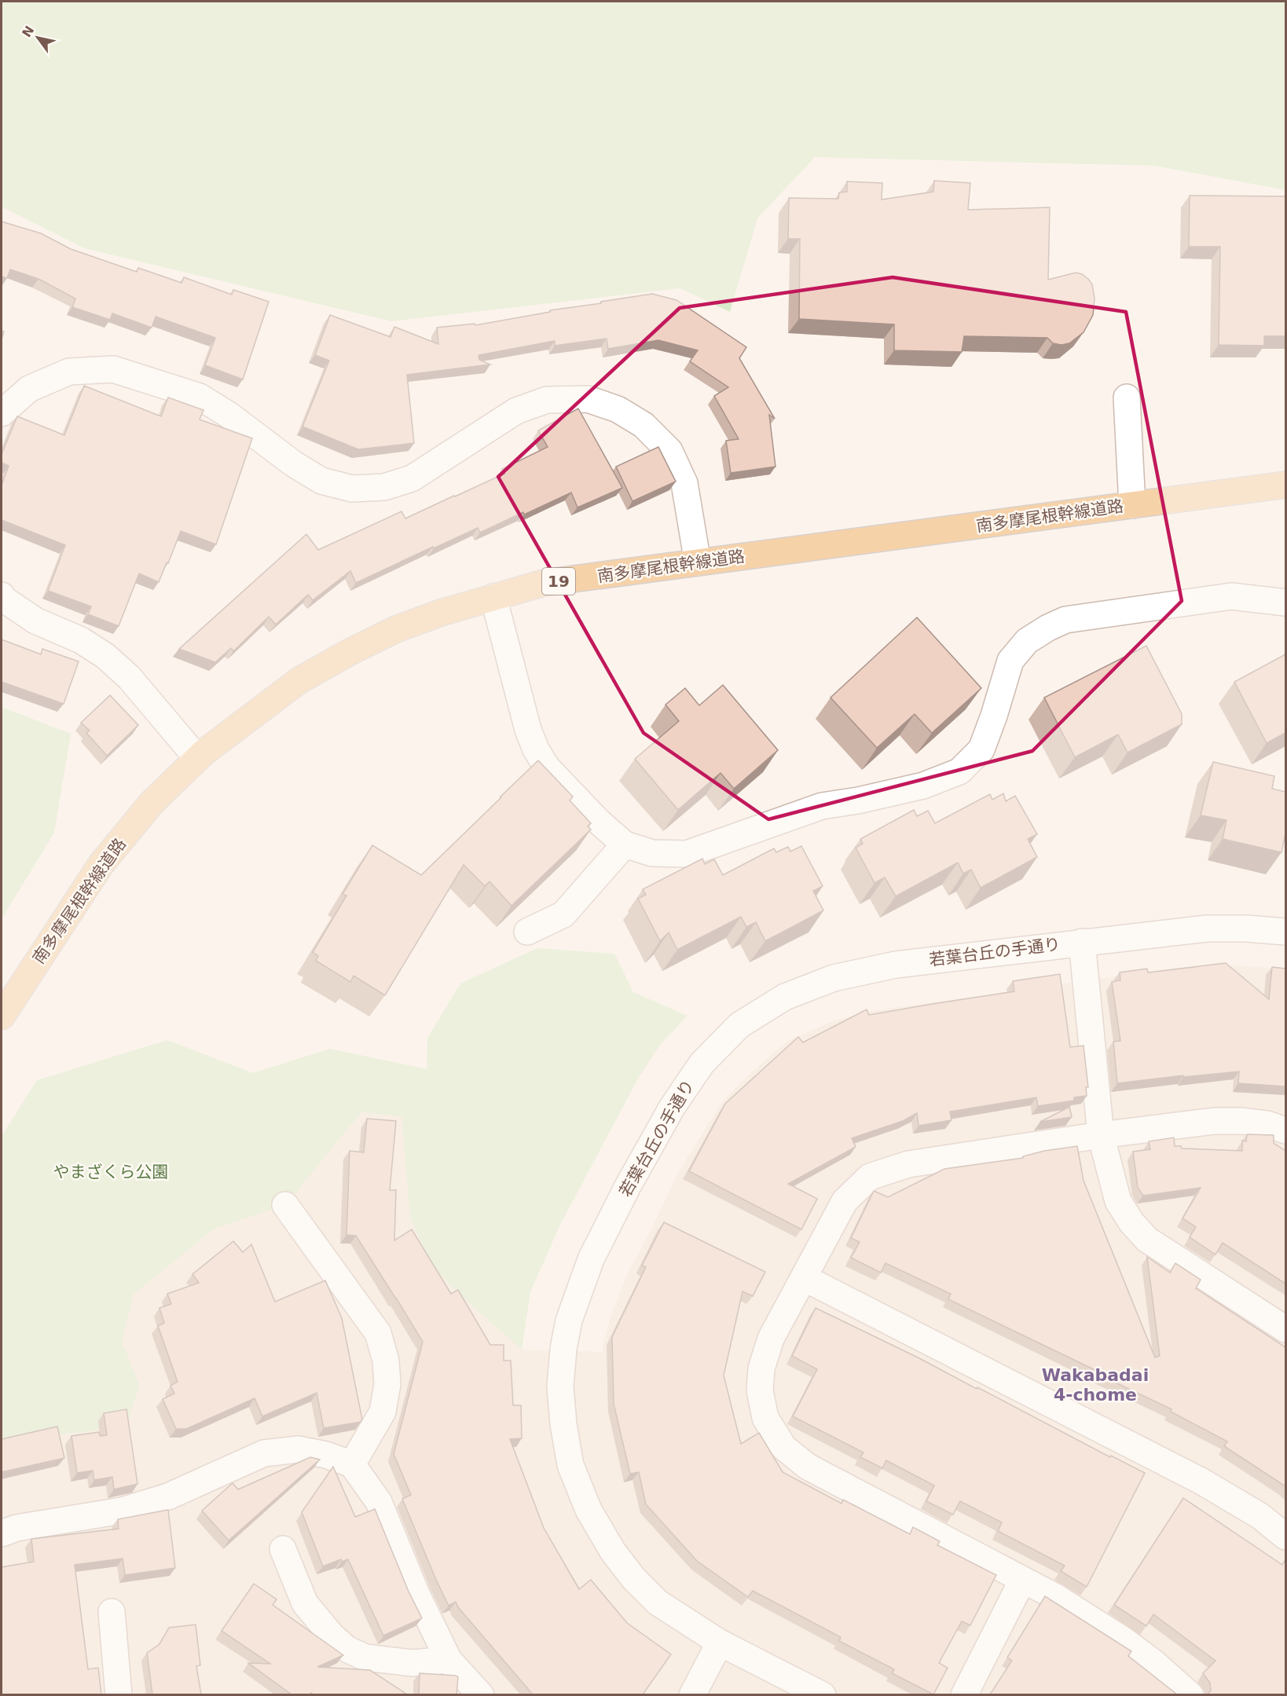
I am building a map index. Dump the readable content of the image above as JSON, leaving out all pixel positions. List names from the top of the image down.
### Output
{
  "streets": {
    "main road": ["南多摩尾根幹線道路", "19"],
    "street": ["若葉台丘の手通り"]
  },
  "districts": ["Wakabadai 4-chome"],
  "parks": ["やまざくら公園"],
  "north": "top left"
}
